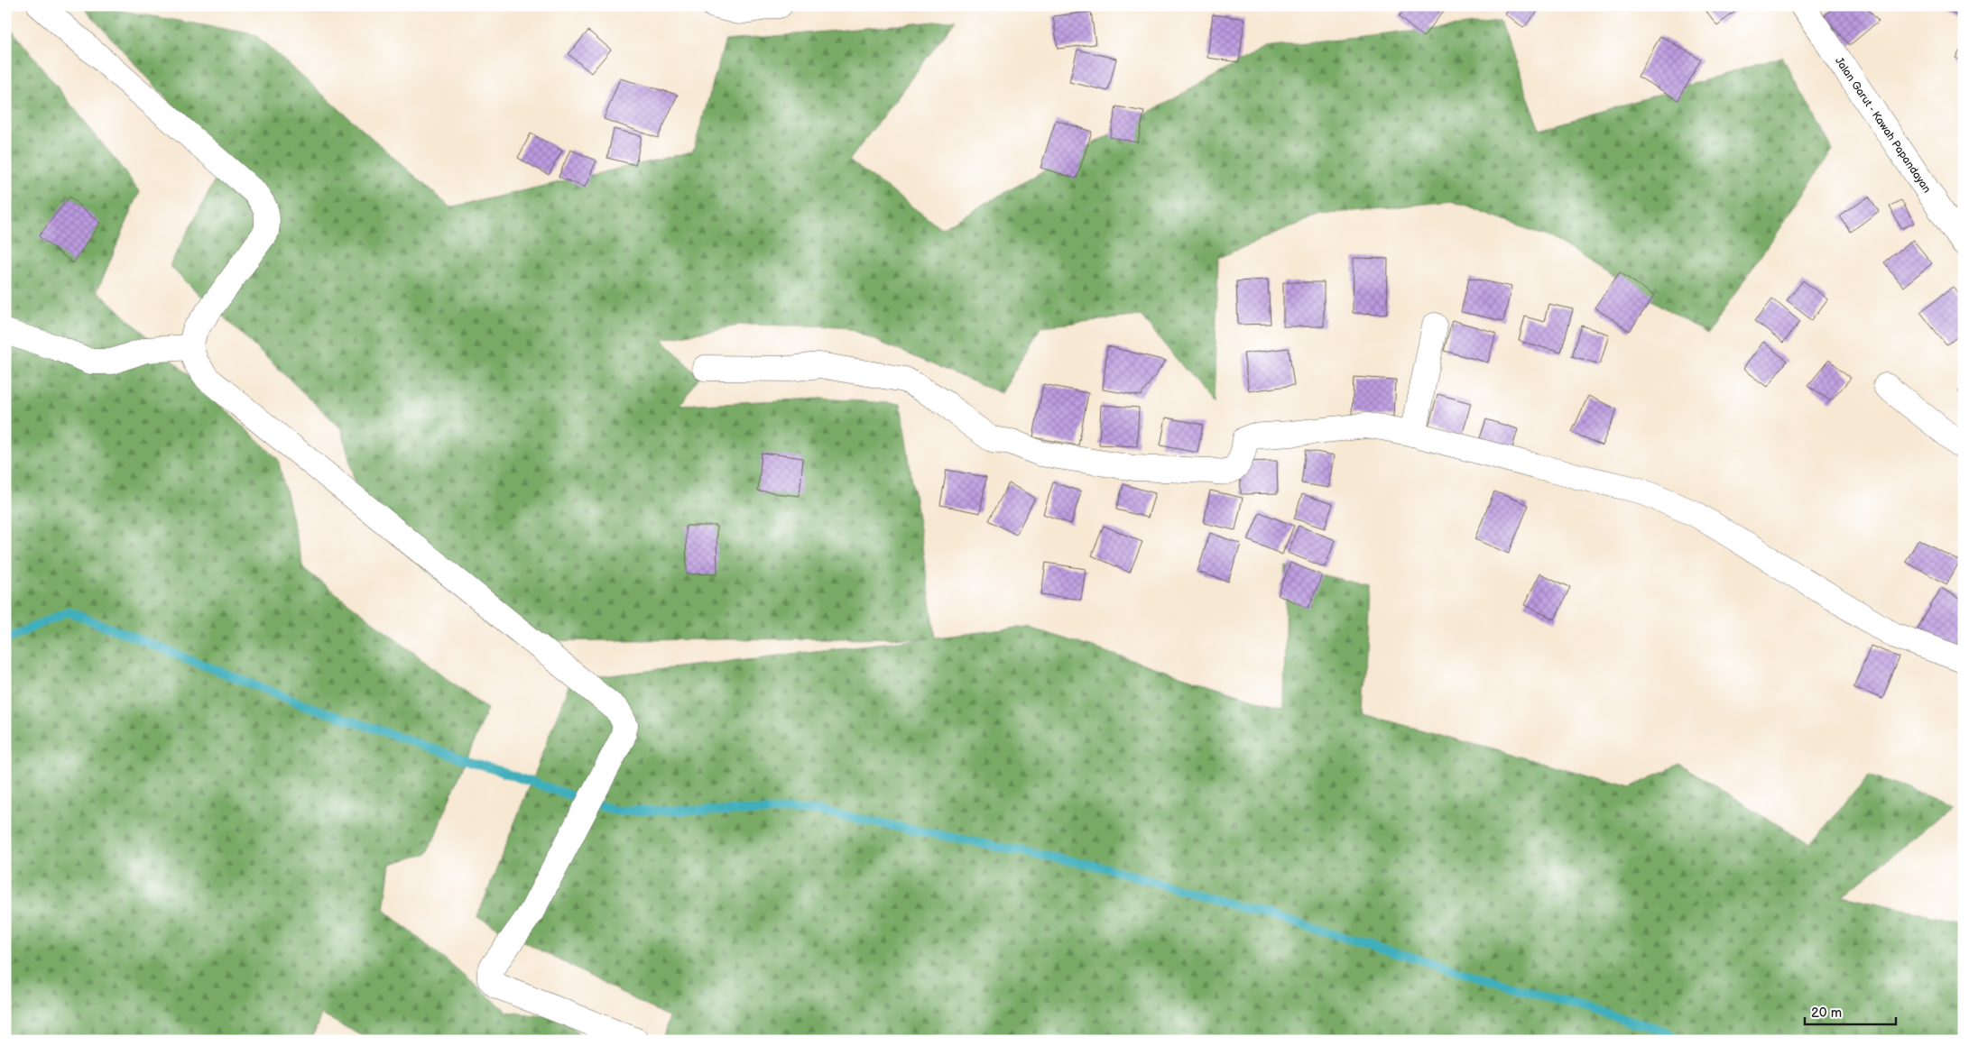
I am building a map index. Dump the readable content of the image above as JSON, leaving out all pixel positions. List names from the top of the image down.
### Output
{
  "streets": {
    "street": ["Jalan Garut - Kawah Papandayan"]
  },
  "scale_bar": "20 m"
}
